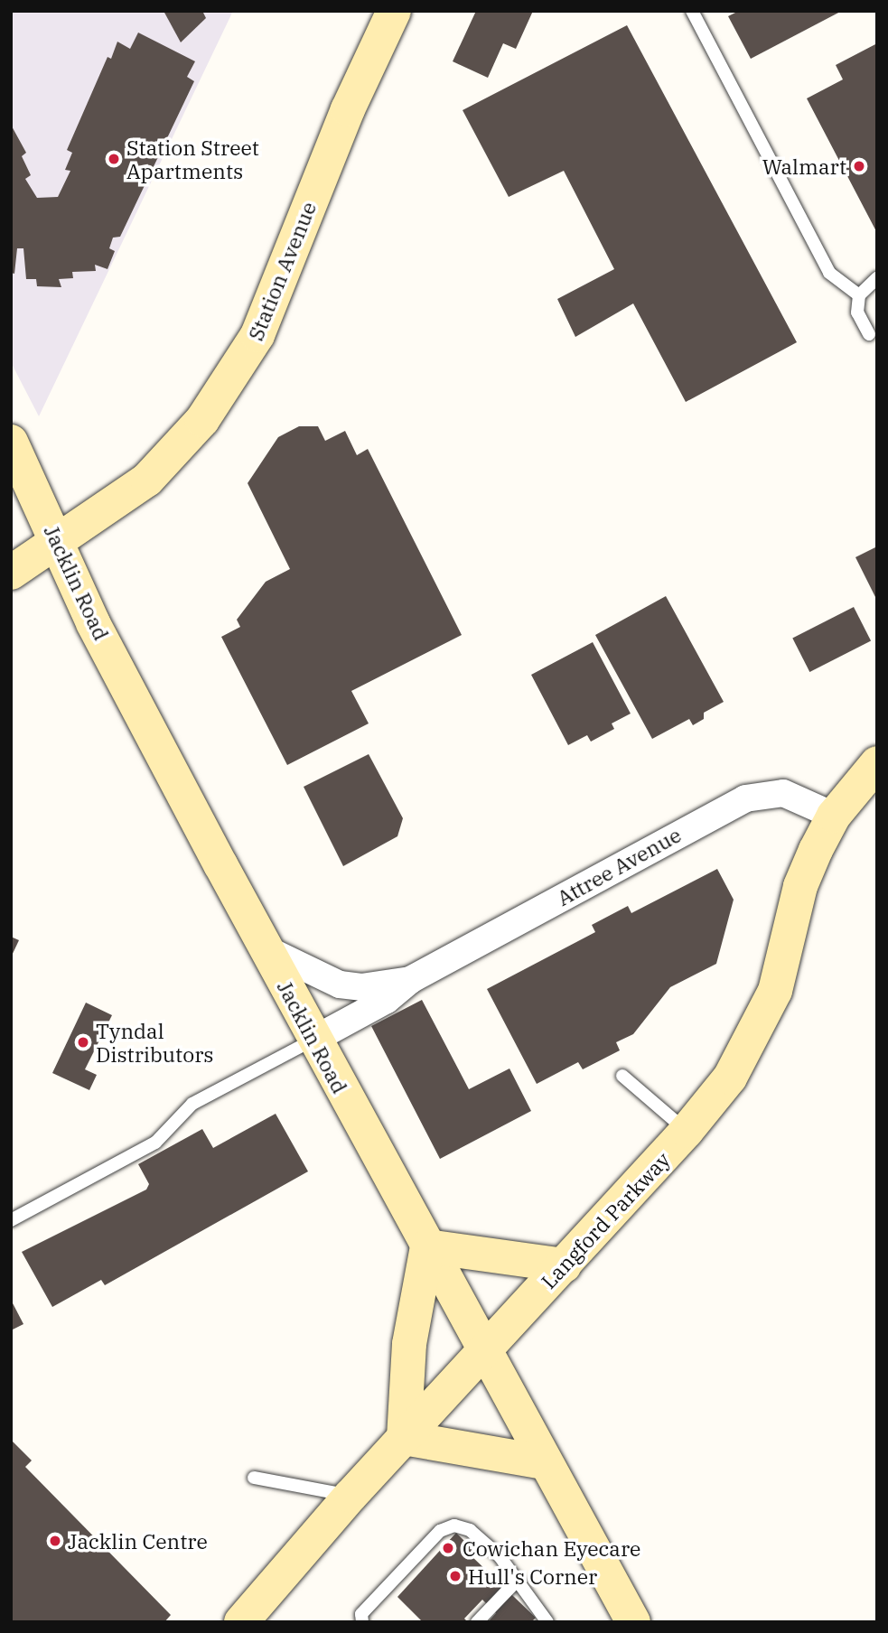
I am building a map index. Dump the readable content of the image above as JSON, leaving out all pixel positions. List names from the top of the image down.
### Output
{
  "streets": {
    "main road": ["Station Avenue", "Jacklin Road", "Langford Parkway"],
    "street": ["Attree Avenue"]
  },
  "crossings": [
    ["Station Avenue", "Jacklin Road"],
    ["Jacklin Road", "Attree Avenue"],
    ["Jacklin Road", "Langford Parkway"],
    ["Attree Avenue", "Langford Parkway"]
  ],
  "places": [
    "Station Street Apartments",
    "Walmart",
    "Tyndal Distributors",
    "Jacklin Centre",
    "Cowichan Eyecare",
    "Hull's Corner"
  ]
}
